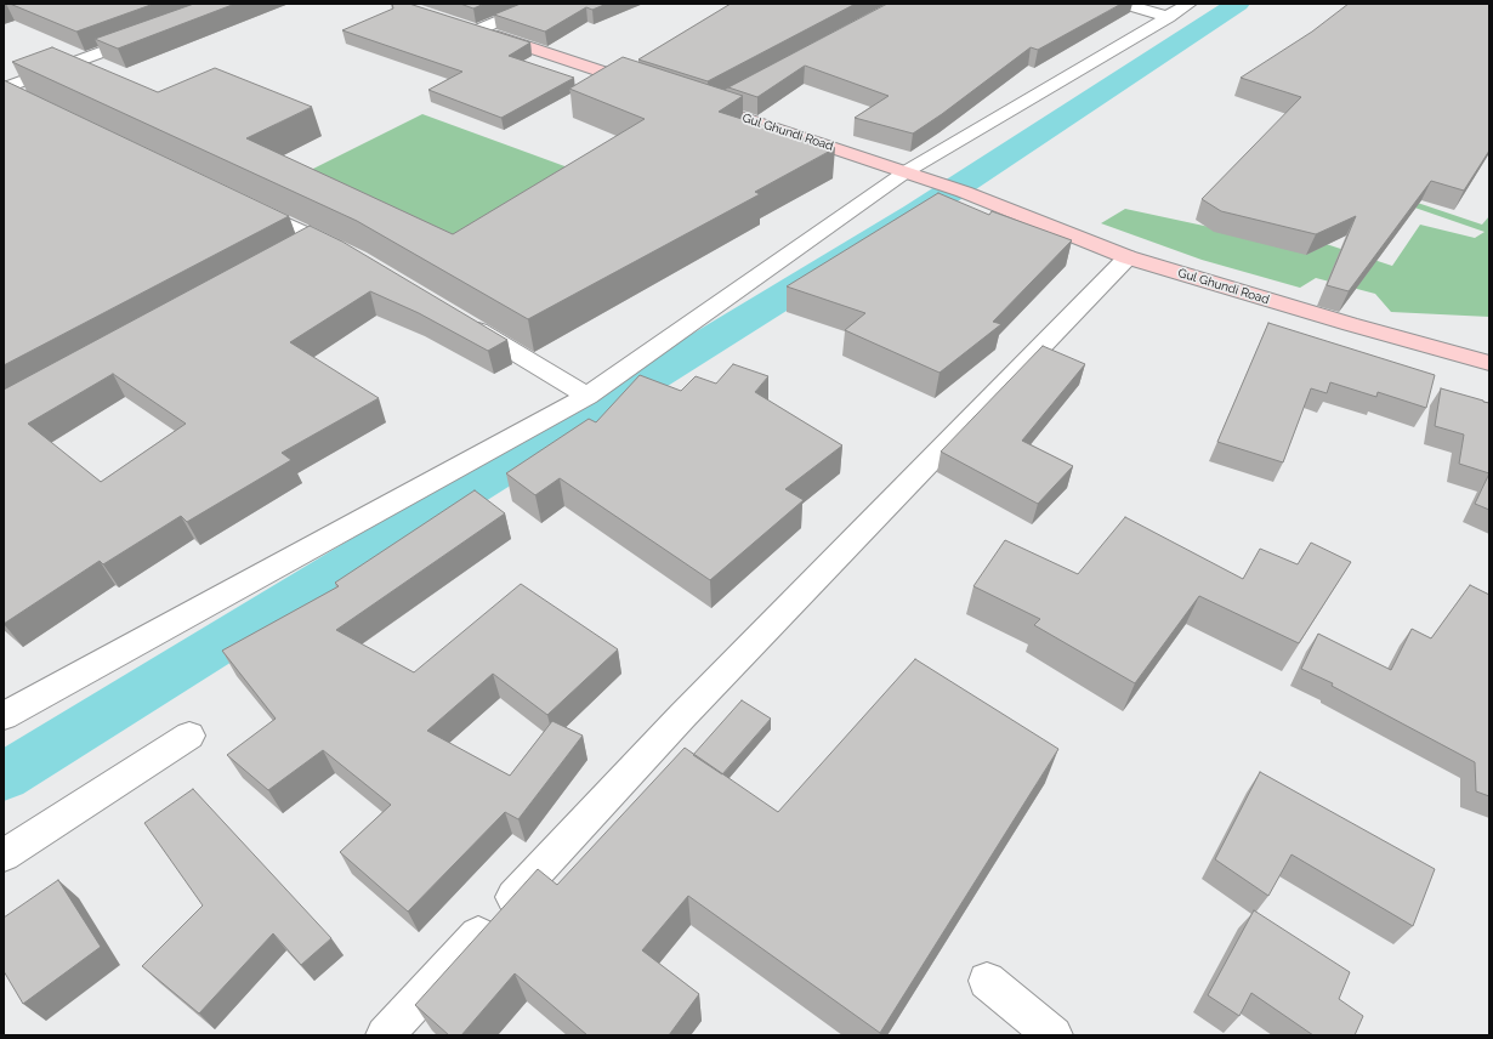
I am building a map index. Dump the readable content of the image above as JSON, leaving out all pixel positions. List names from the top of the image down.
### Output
{
  "streets": {
    "main road": ["Gul Ghundi Road"]
  }
}
